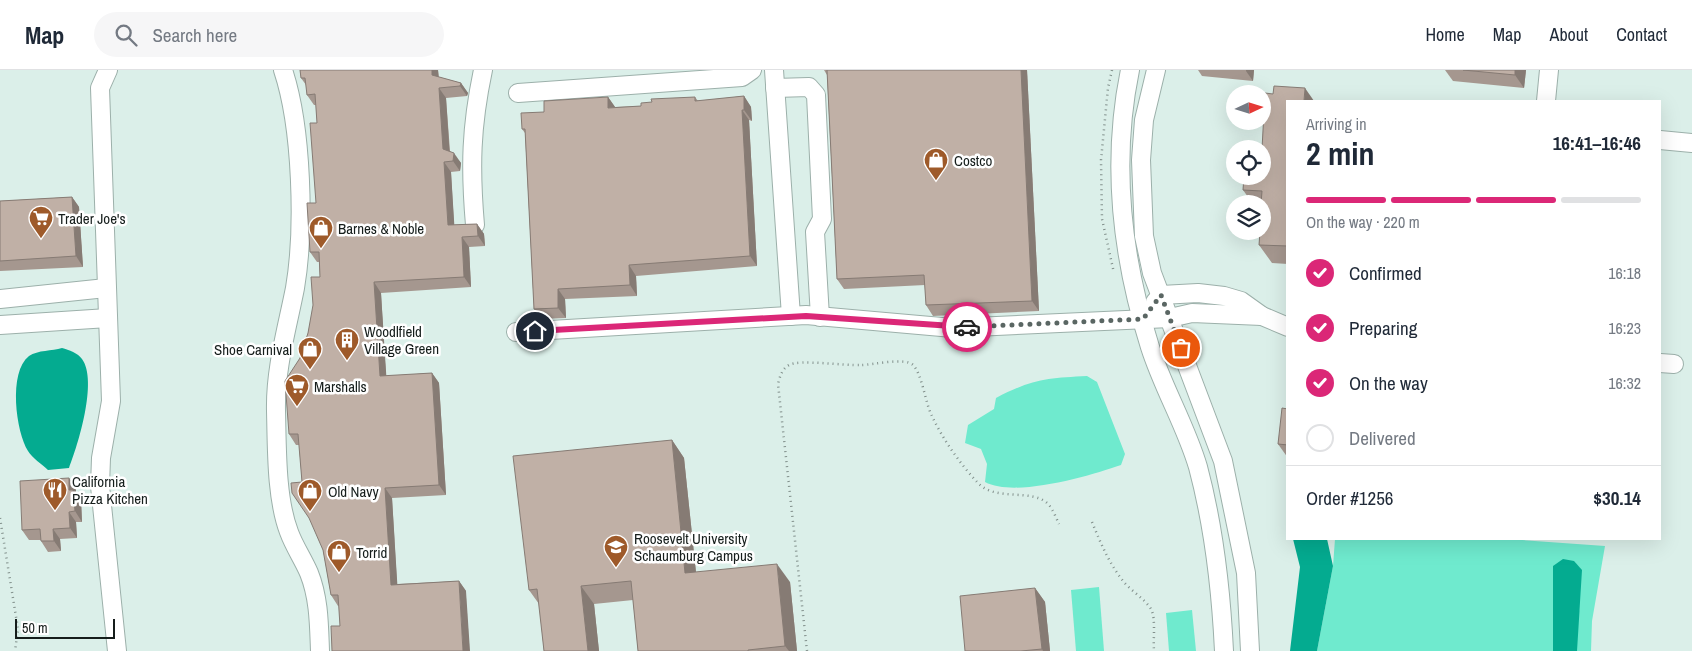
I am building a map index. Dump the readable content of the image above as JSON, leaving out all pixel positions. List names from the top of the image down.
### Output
{
  "places": {
    "shop": [
      "Costco",
      "Barnes & Noble",
      "Shoe Carnival",
      "Old Navy",
      "Torrid"
    ],
    "supermarket": ["Trader Joe's", "Marshalls"],
    "building": ["Woodlfield Village Green"],
    "restaurant": ["California Pizza Kitchen"],
    "school or university": ["Roosevelt University Schaumburg Campus"]
  },
  "scale_bar": "50 m",
  "north": "right",
  "page": {
    "header": "Map",
    "search": "Search here",
    "nav": [
      "Home",
      "Map",
      "About",
      "Contact"
    ],
    "heading": ["2 min", "Arriving in", "16:41–16:46"],
    "panel": ["Order #1256", "$30.14"],
    "bar": "On the way · 220 m",
    "list": [
      ["Confirmed", "16:18"],
      ["Preparing", "16:23"],
      ["On the way", "16:32"],
      "Delivered"
    ],
    "scale": "50 m"
  }
}
